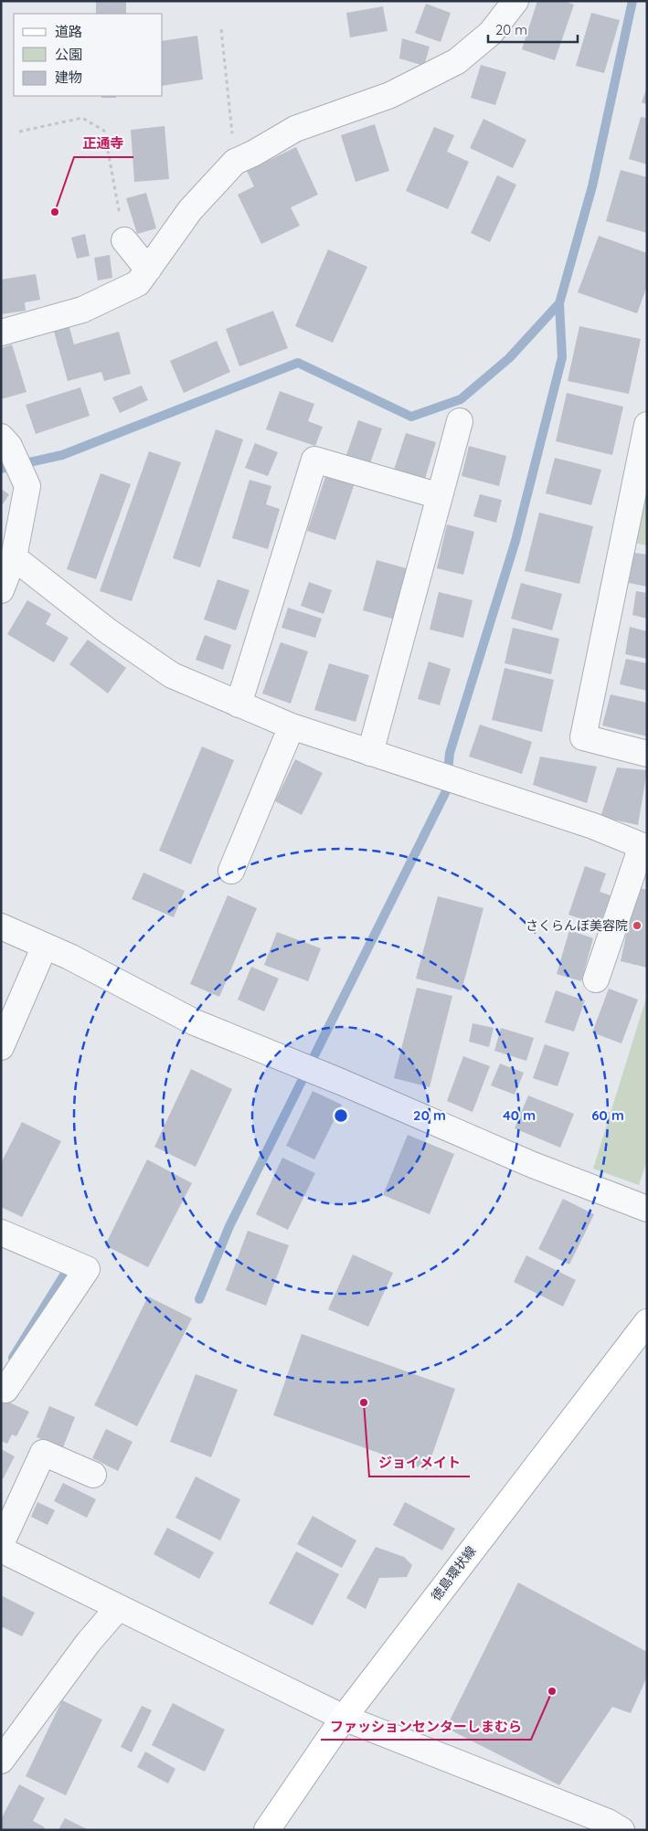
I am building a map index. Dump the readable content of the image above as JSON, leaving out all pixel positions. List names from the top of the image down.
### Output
{
  "streets": {
    "main road": ["徳島環状線"]
  },
  "places": [
    "正通寺",
    "さくらんぼ美容院",
    "ジョイメイト",
    "ファッションセンターしまむら"
  ],
  "legend": ["道路", "公園", "建物"],
  "scale_bar": "20 m",
  "rings": ["20 m", "40 m", "60 m"]
}
